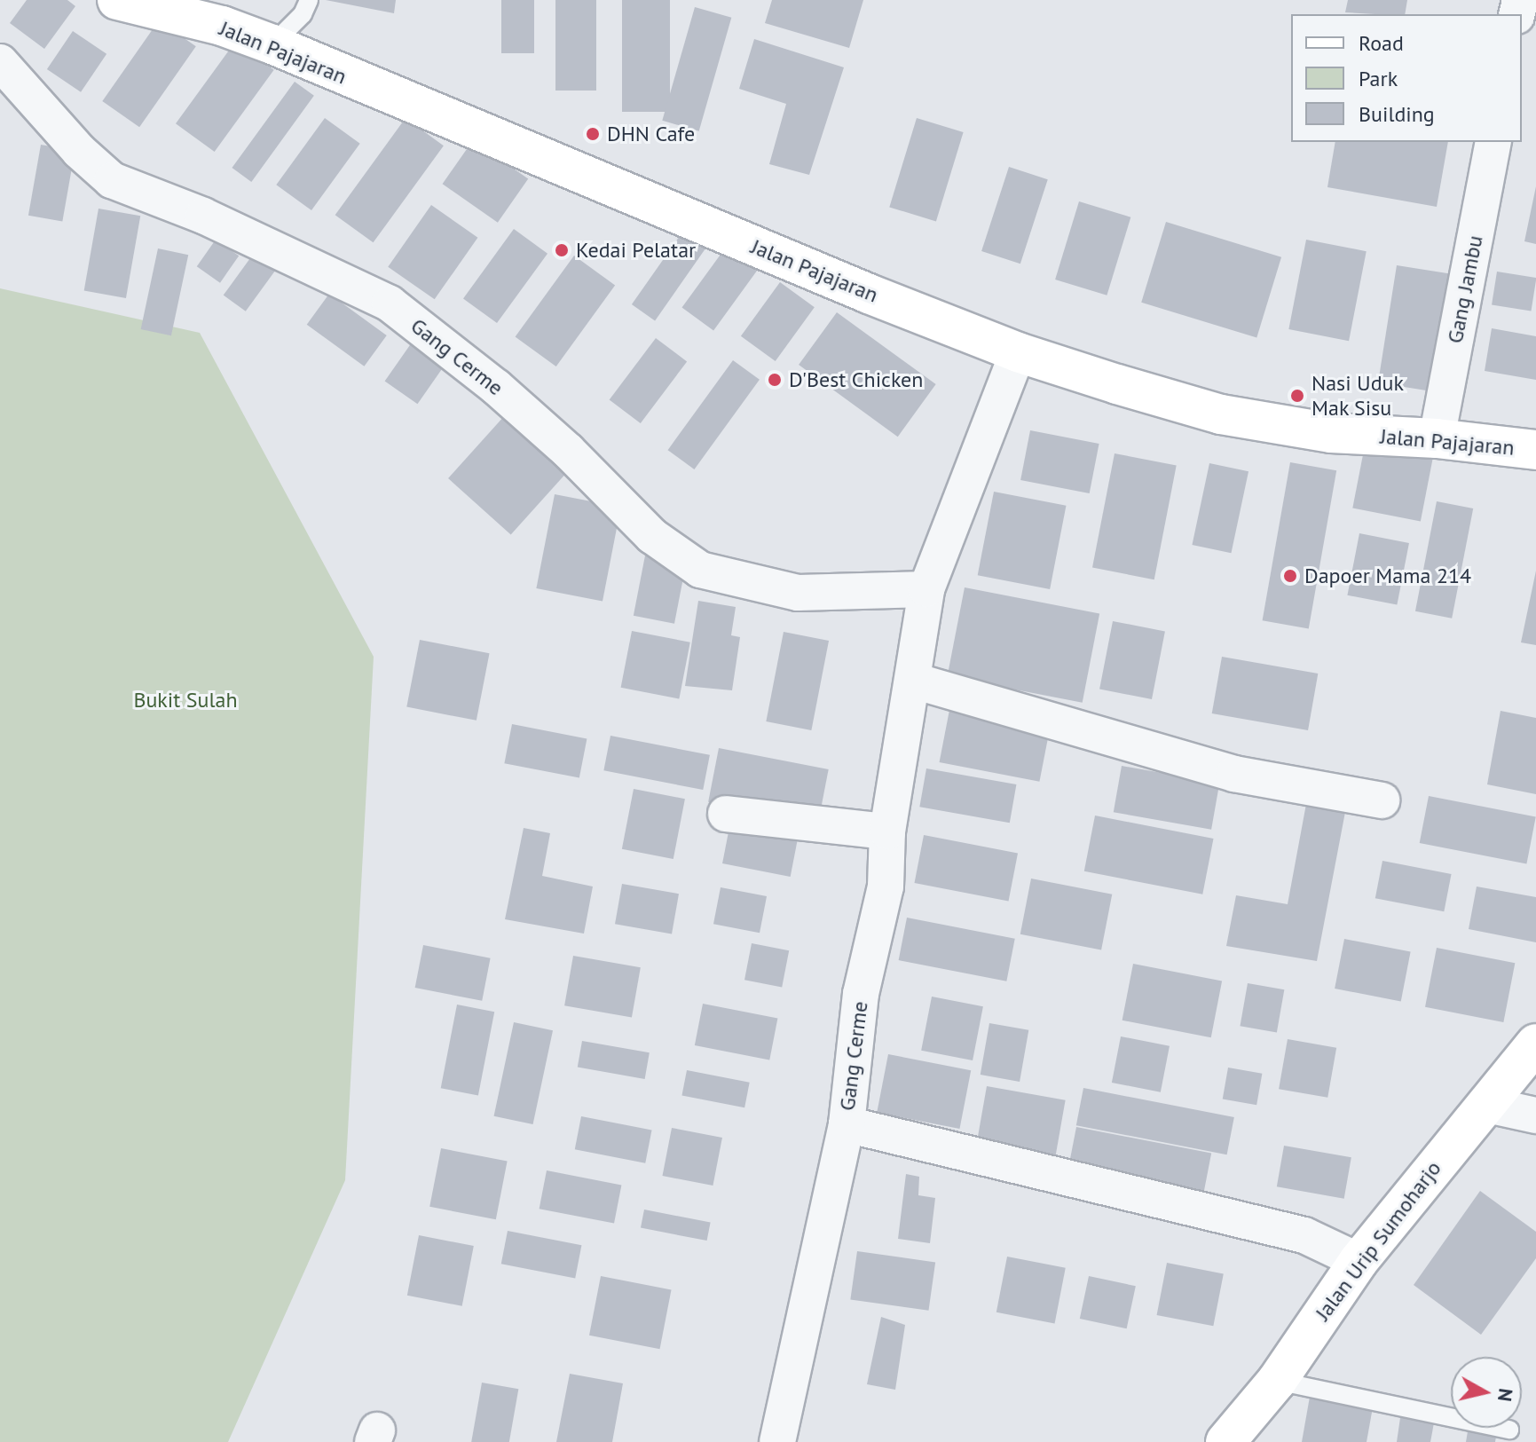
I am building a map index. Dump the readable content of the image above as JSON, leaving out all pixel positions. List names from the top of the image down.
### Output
{
  "streets": {
    "main road": ["Jalan Pajajaran", "Jalan Urip Sumoharjo"],
    "street": ["Gang Jambu", "Gang Cerme"]
  },
  "crossings": [
    ["Jalan Pajajaran", "Gang Jambu"],
    ["Jalan Pajajaran", "Gang Cerme"],
    ["Gang Cerme", "Jalan Urip Sumoharjo"]
  ],
  "parks": ["Bukit Sulah"],
  "places": [
    "DHN Cafe",
    "Kedai Pelatar",
    "D'Best Chicken",
    "Nasi Uduk Mak Sisu",
    "Dapoer Mama 214"
  ],
  "legend": ["Road", "Park", "Building"],
  "north": "right"
}
